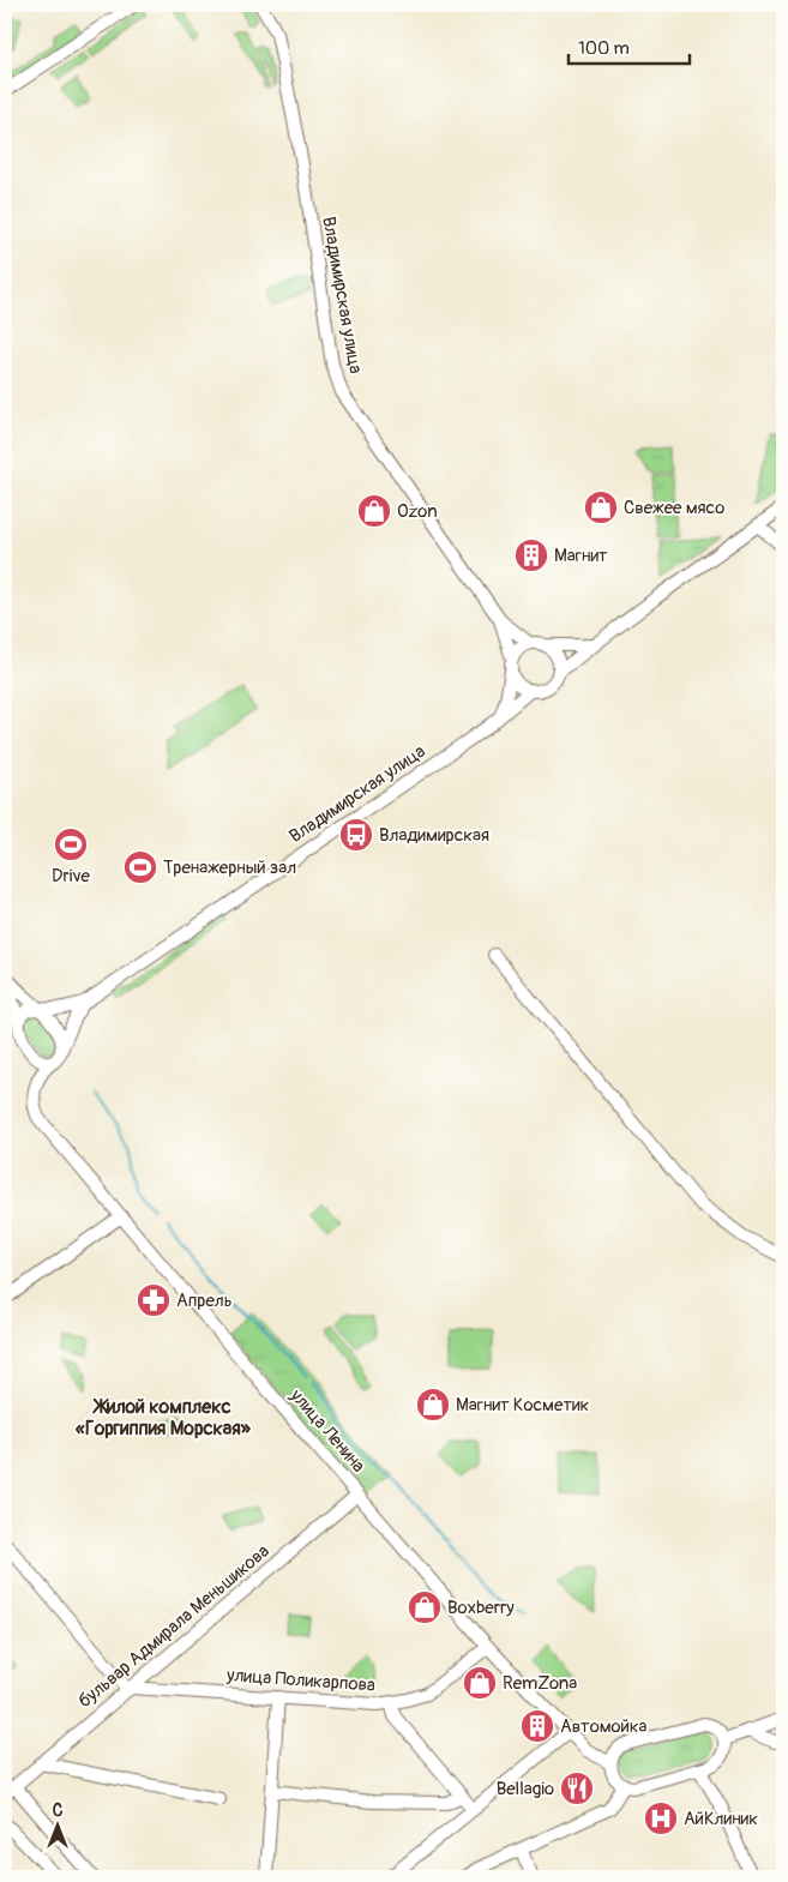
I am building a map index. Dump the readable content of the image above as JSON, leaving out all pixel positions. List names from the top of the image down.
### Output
{
  "streets": {
    "street": [
      "Владимирская улица",
      "улица Ленина",
      "бульвар Адмирала Меньшикова",
      "улица Поликарпова"
    ]
  },
  "crossings": [
    ["Владимирская улица", "улица Ленина"],
    ["улица Ленина", "бульвар Адмирала Меньшикова"],
    ["улица Ленина", "улица Поликарпова"],
    ["бульвар Адмирала Меньшикова", "улица Поликарпова"]
  ],
  "districts": ["Жилой комплекс «Горгиппия Морская»"],
  "places": {
    "shop": [
      "Свежее мясо",
      "Ozon",
      "Магнит Косметик",
      "Boxberry",
      "RemZona"
    ],
    "building": ["Магнит", "Автомойка"],
    "bus stop": ["Владимирская"],
    "sports": ["Drive", "Тренажерный зал"],
    "pharmacy": ["Апрель"],
    "restaurant": ["Bellagio"],
    "hospital": ["АйКлиник"]
  },
  "scale_bar": "100 m",
  "north": "top"
}
